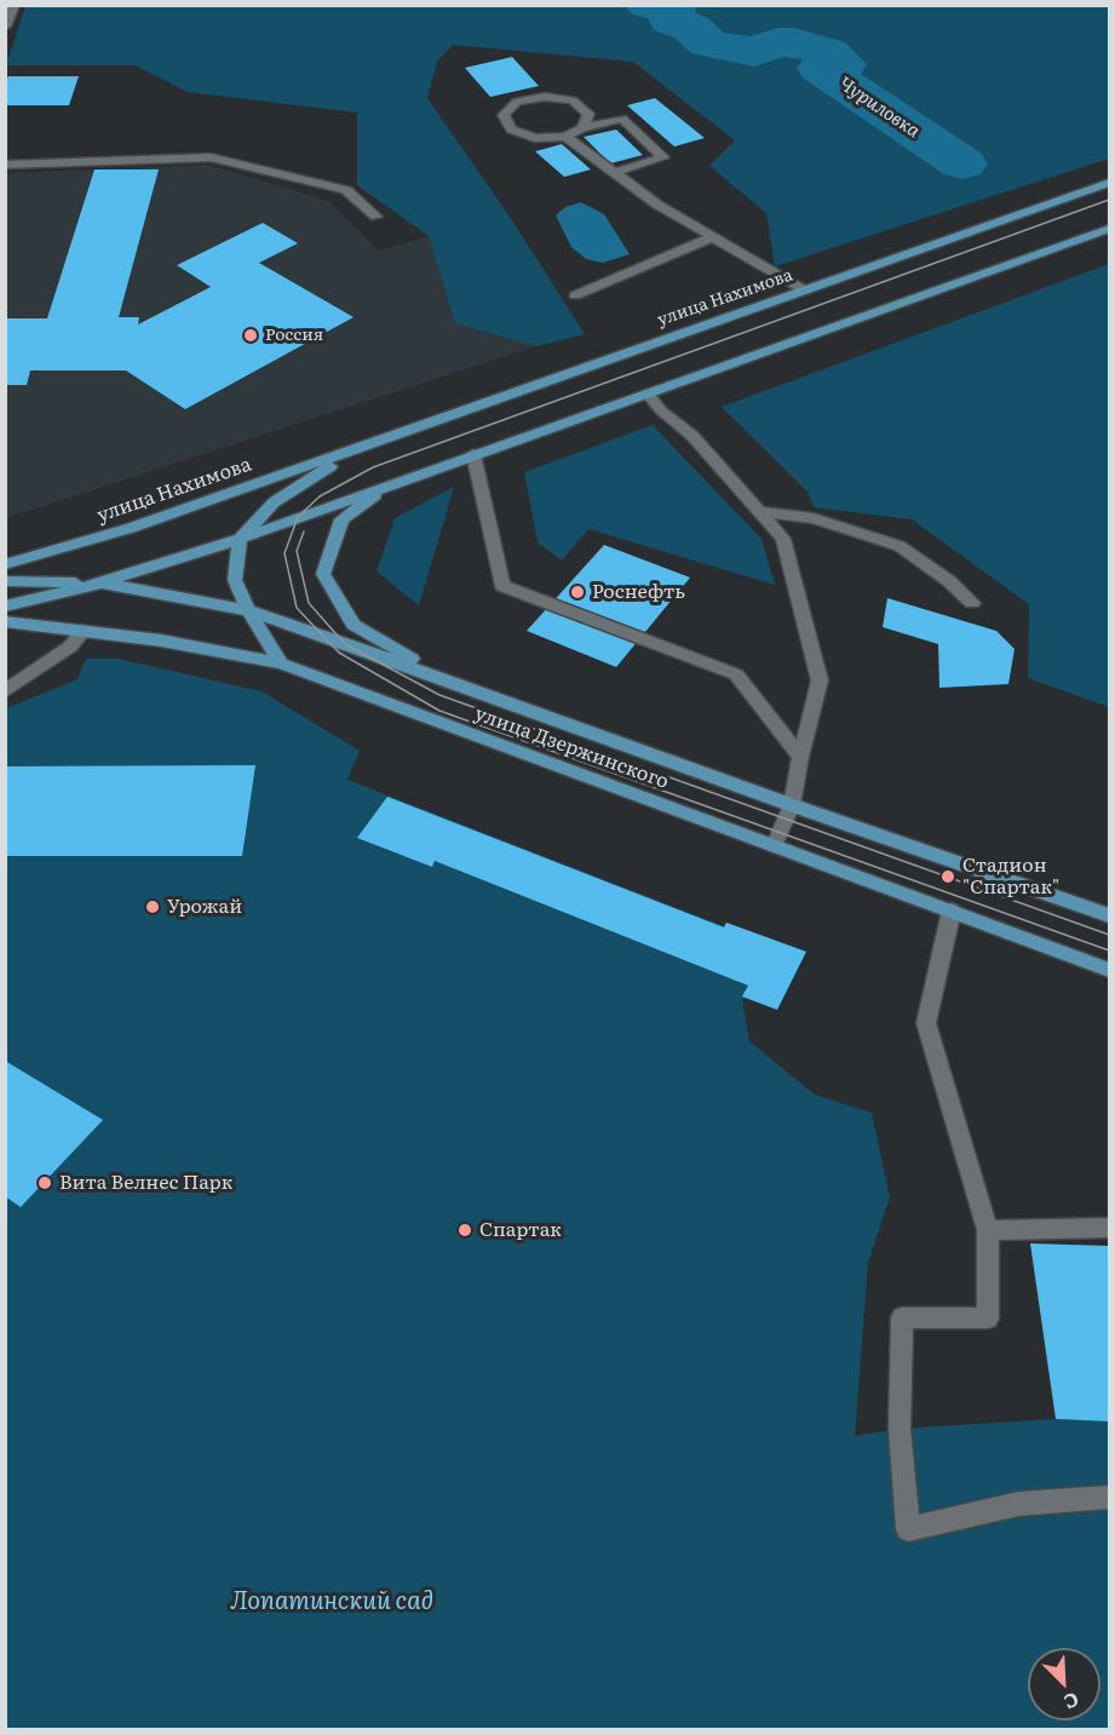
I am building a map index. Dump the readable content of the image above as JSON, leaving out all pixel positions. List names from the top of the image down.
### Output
{
  "streets": {
    "main road": ["улица Нахимова", "улица Дзержинского"]
  },
  "crossings": [
    ["улица Нахимова", "улица Дзержинского"]
  ],
  "water": ["Чуриловка"],
  "parks": ["Лопатинский сад"],
  "places": [
    "Россия",
    "Роснефть",
    "Стадион \"Спартак\"",
    "Урожай",
    "Вита Велнес Парк",
    "Спартак"
  ],
  "north": "bottom right"
}
